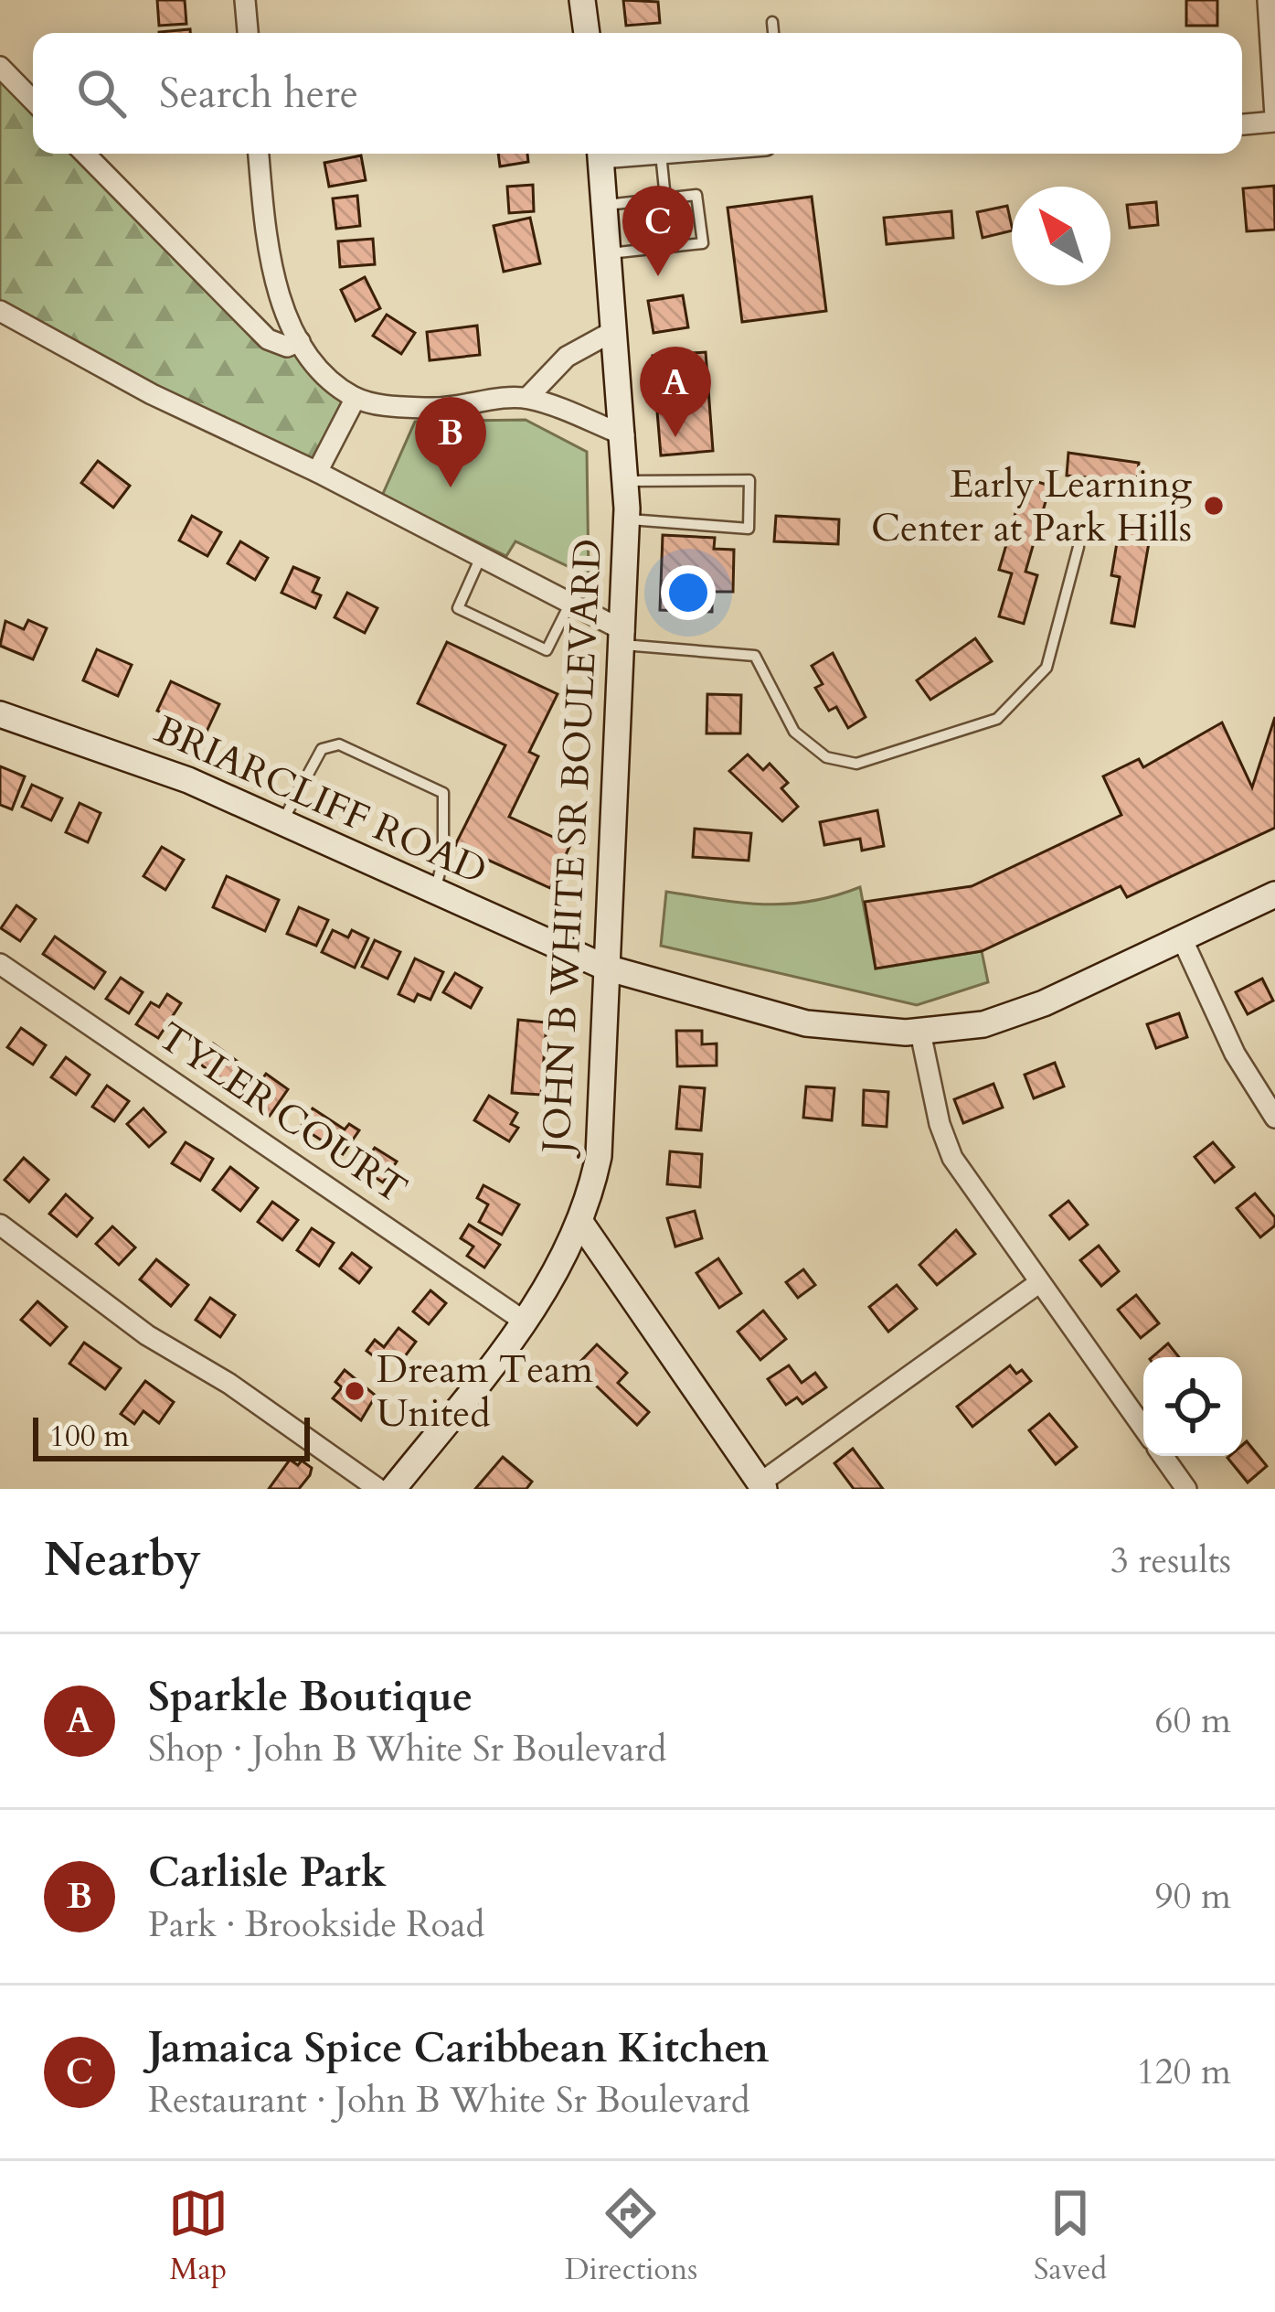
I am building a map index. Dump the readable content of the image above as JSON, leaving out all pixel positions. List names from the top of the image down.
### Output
{
  "streets": {
    "street": ["BRIARCLIFF ROAD", "JOHN B WHITE SR BOULEVARD", "TYLER COURT"]
  },
  "crossings": [
    ["BRIARCLIFF ROAD", "JOHN B WHITE SR BOULEVARD"],
    ["JOHN B WHITE SR BOULEVARD", "TYLER COURT"]
  ],
  "places": ["Early Learning Center at Park Hills", "Dream Team United"],
  "scale_bar": "100 m",
  "north": "top left",
  "page": {
    "search": "Search here",
    "pins": ["C", "A", "B"],
    "scale": "100 m",
    "heading": ["Nearby", "3 results"],
    "list": [
      {
        "mark": "A",
        "name": "Sparkle Boutique",
        "note": "Shop · John B White Sr Boulevard",
        "value": "60 m"
      },
      {
        "mark": "B",
        "name": "Carlisle Park",
        "note": "Park · Brookside Road",
        "value": "90 m"
      },
      {
        "mark": "C",
        "name": "Jamaica Spice Caribbean Kitchen",
        "note": "Restaurant · John B White Sr Boulevard",
        "value": "120 m"
      }
    ],
    "nav": ["Map", "Directions", "Saved"]
  }
}
